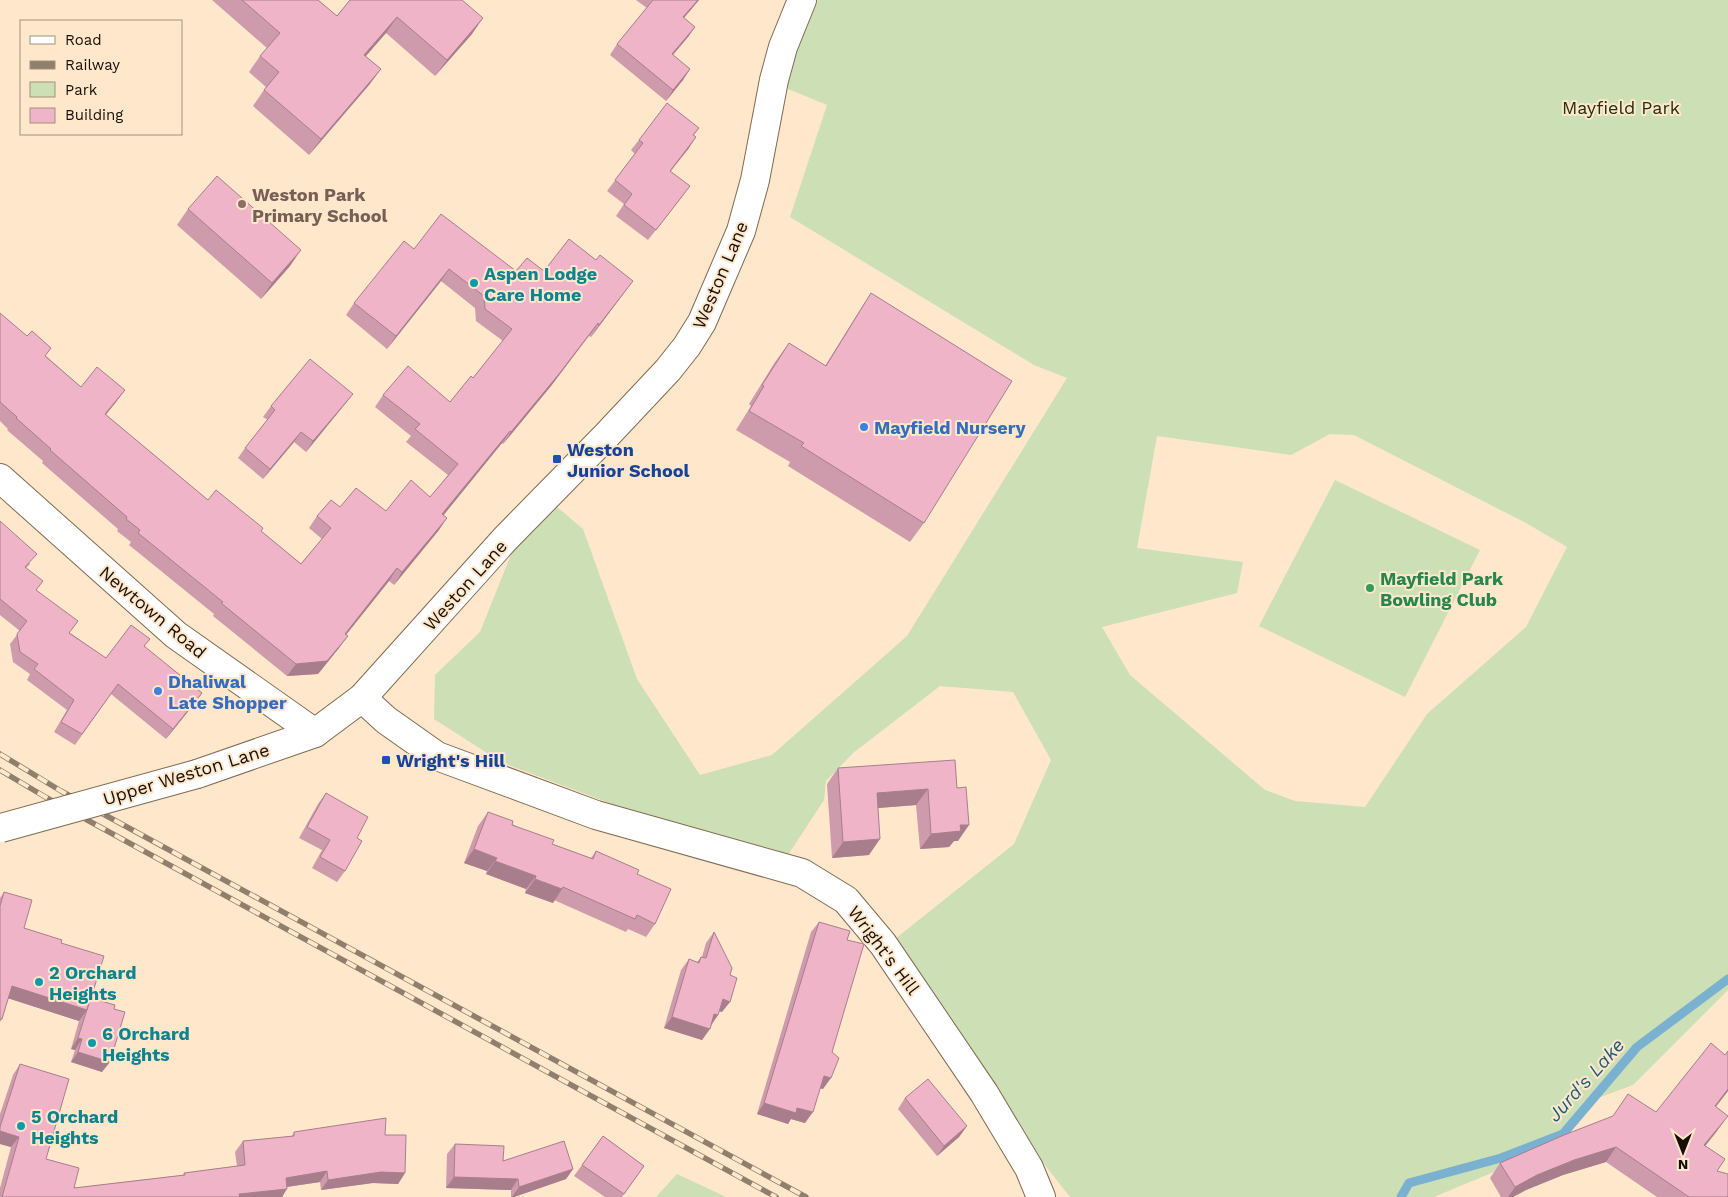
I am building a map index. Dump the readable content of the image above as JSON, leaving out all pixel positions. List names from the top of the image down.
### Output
{
  "streets": {
    "street": [
      "Weston Lane",
      "Newtown Road",
      "Upper Weston Lane",
      "Wright's Hill"
    ]
  },
  "crossings": [
    ["Weston Lane", "Upper Weston Lane"],
    ["Weston Lane", "Wright's Hill"],
    ["Newtown Road", "Upper Weston Lane"],
    ["Upper Weston Lane", "Wright's Hill"]
  ],
  "water": ["Jurd's Lake"],
  "parks": ["Mayfield Park"],
  "places": {
    "other": [
      "Weston Park Primary School",
      "Aspen Lodge Care Home",
      "Mayfield Nursery",
      "Mayfield Park Bowling Club",
      "Dhaliwal Late Shopper",
      "2 Orchard Heights",
      "6 Orchard Heights",
      "5 Orchard Heights"
    ],
    "transit": ["Weston Junior School", "Wright's Hill"]
  },
  "legend": [
    "Road",
    "Railway",
    "Park",
    "Building"
  ],
  "north": "bottom"
}
